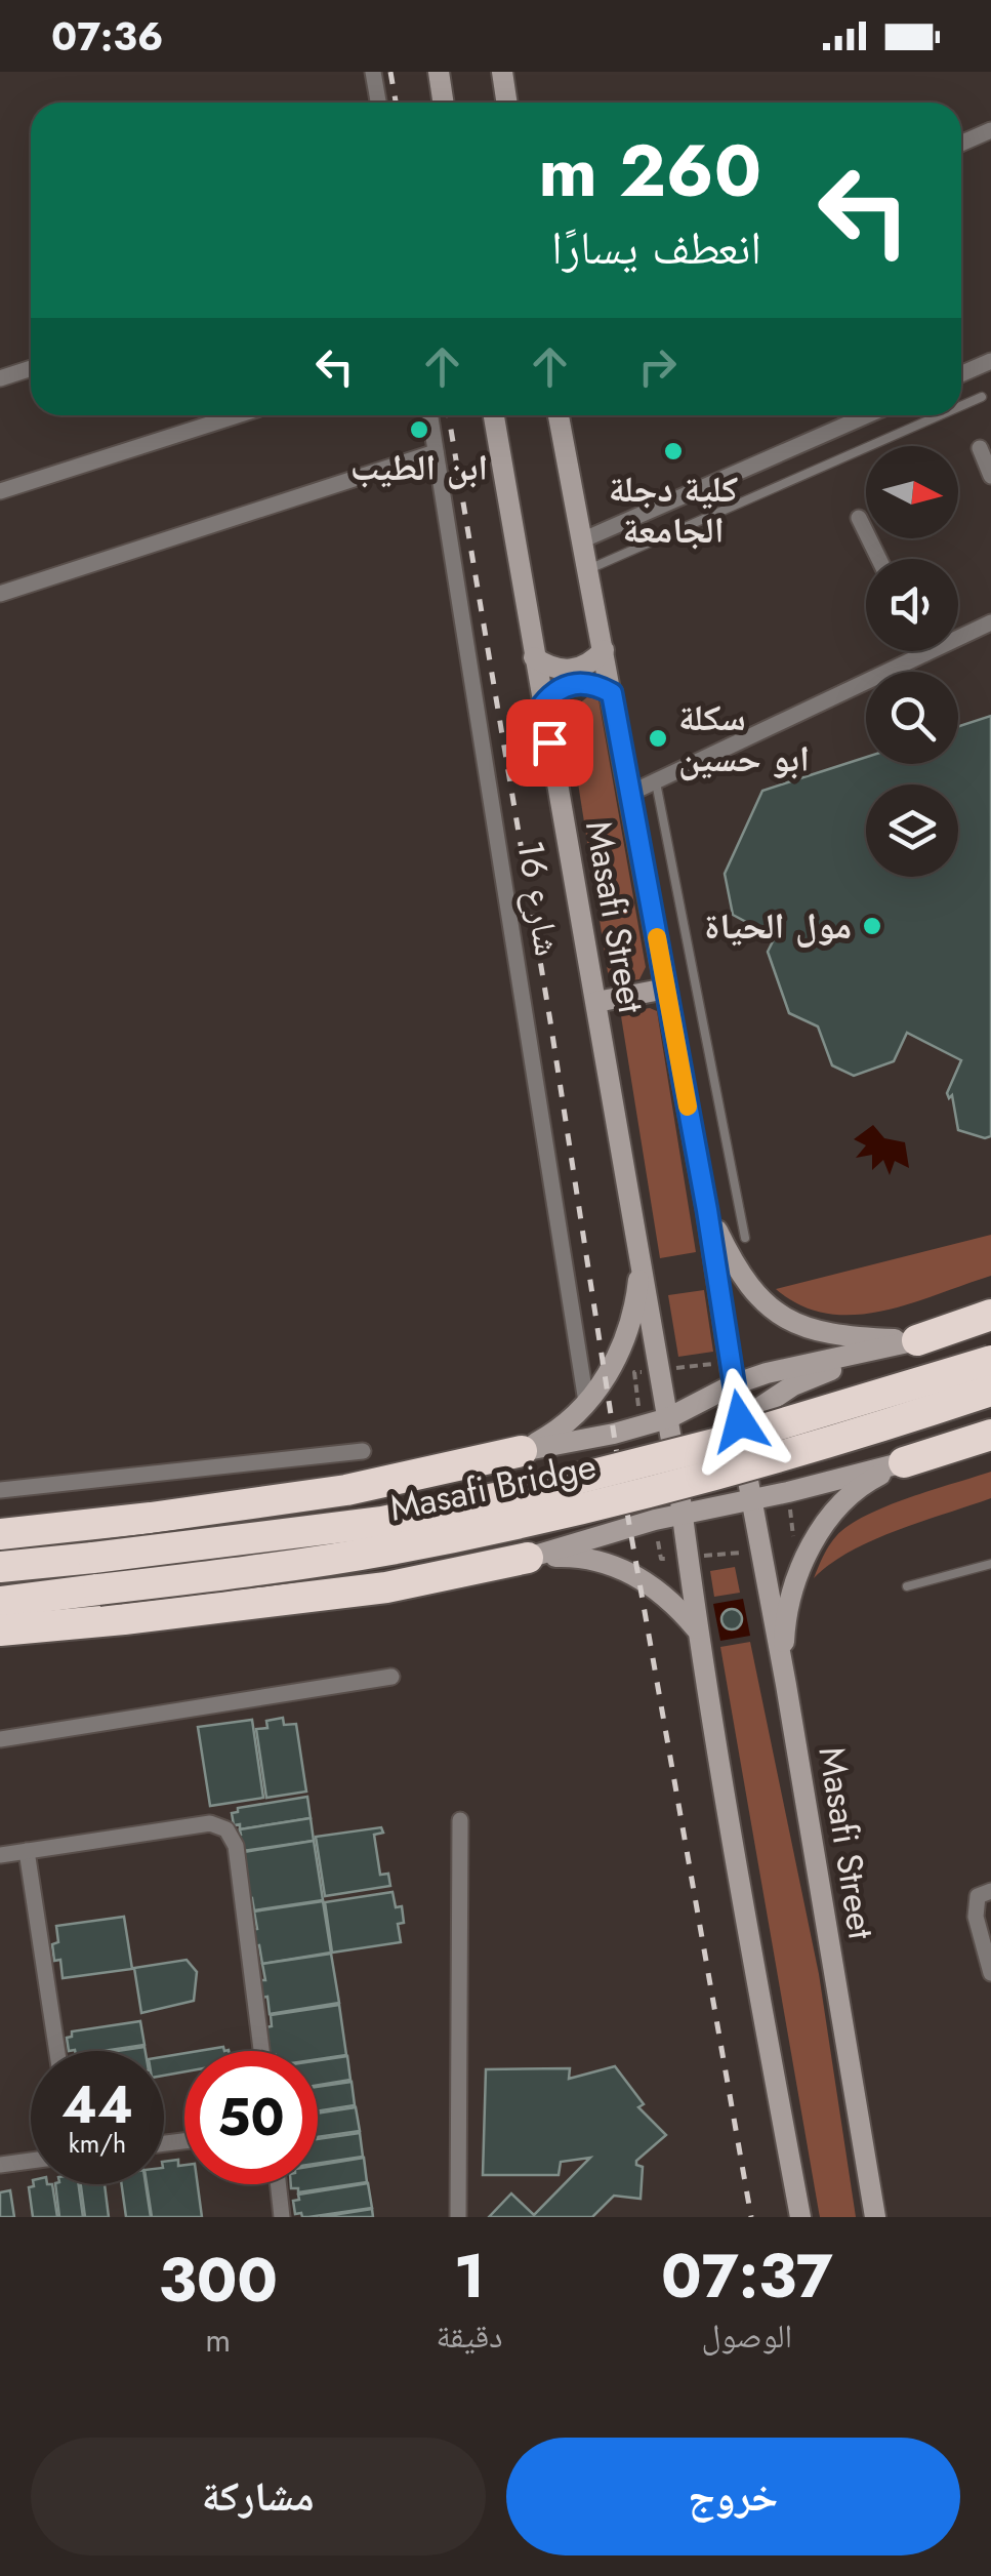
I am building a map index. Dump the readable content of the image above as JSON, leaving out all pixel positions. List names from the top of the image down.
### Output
{
  "streets": {
    "highway": ["Masafi Bridge"],
    "main road": ["Masafi Street"],
    "street": ["شارع 16"]
  },
  "places": [
    "ابن الطيب",
    "كلية دجلة الجامعة",
    "سكلة ابو حسين",
    "مول الحياة"
  ],
  "north": "right",
  "page": {
    "status": "07:36",
    "turn": ["260 m", "انعطف يسارًا"],
    "speed": "44 km/h",
    "limit": "50",
    "eta": [
      "07:37",
      "الوصول",
      "1",
      "دقيقة",
      "300",
      "m"
    ],
    "buttons": ["خروج", "مشاركة"]
  }
}
